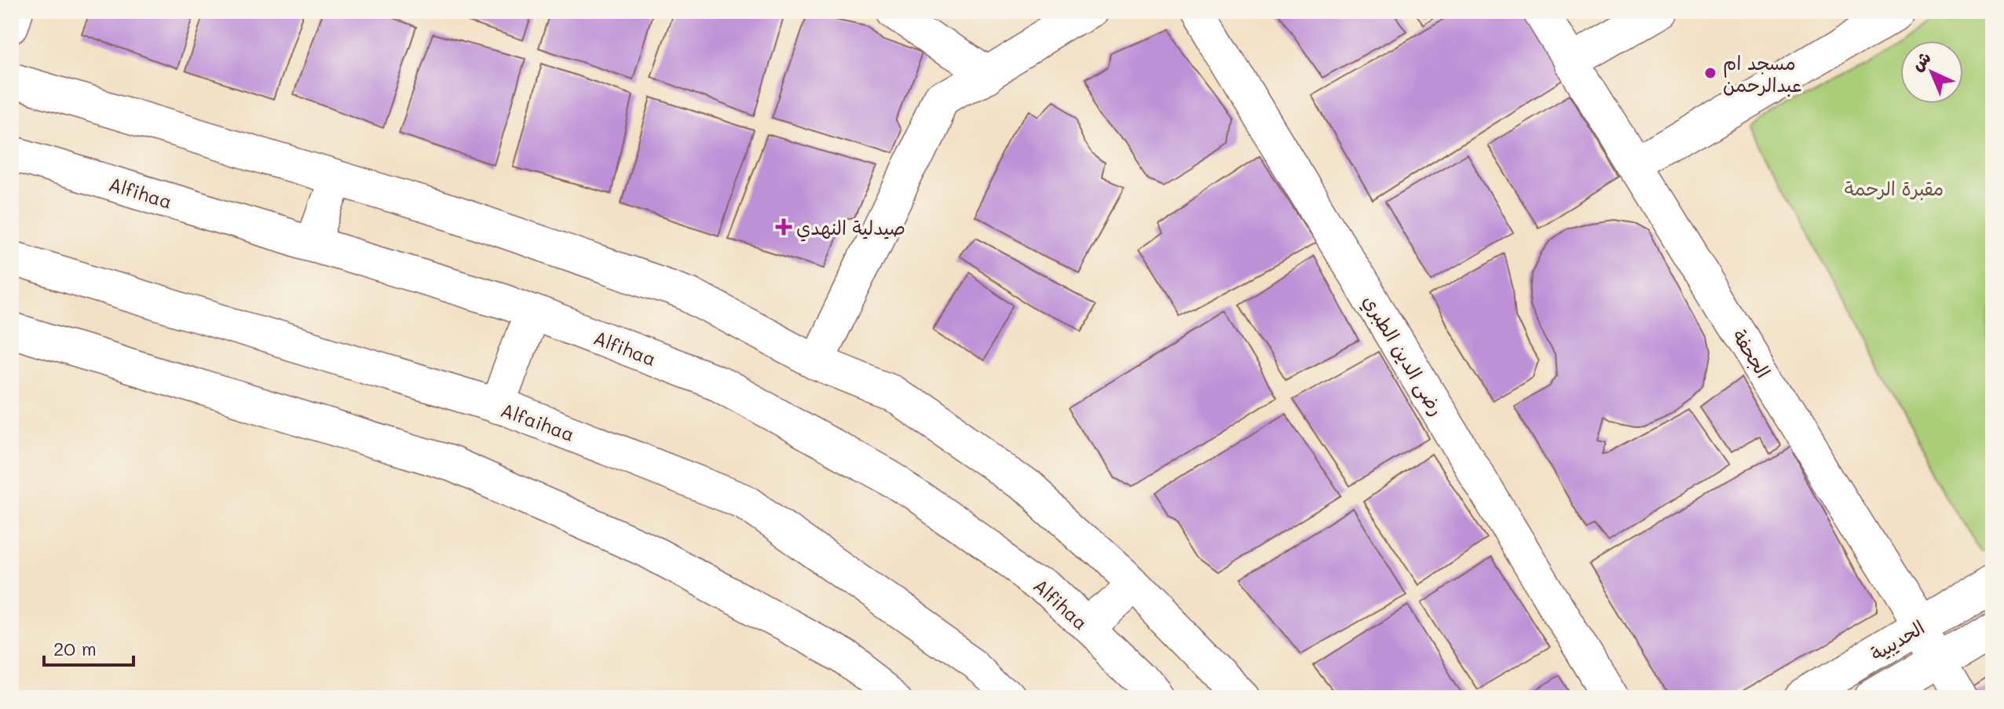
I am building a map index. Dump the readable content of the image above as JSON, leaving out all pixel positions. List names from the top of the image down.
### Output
{
  "streets": {
    "street": [
      "Alfihaa",
      "الجحفة",
      "رضى الدين الطبري",
      "Alfaihaa",
      "الحديبية"
    ]
  },
  "crossings": [
    ["الجحفة", "الحديبية"]
  ],
  "parks": ["مقبرة الرحمة"],
  "places": {
    "other": ["مسجد ام عبدالرحمن"],
    "health": ["صيدلية النهدي"]
  },
  "scale_bar": "20 m",
  "north": "top left"
}
